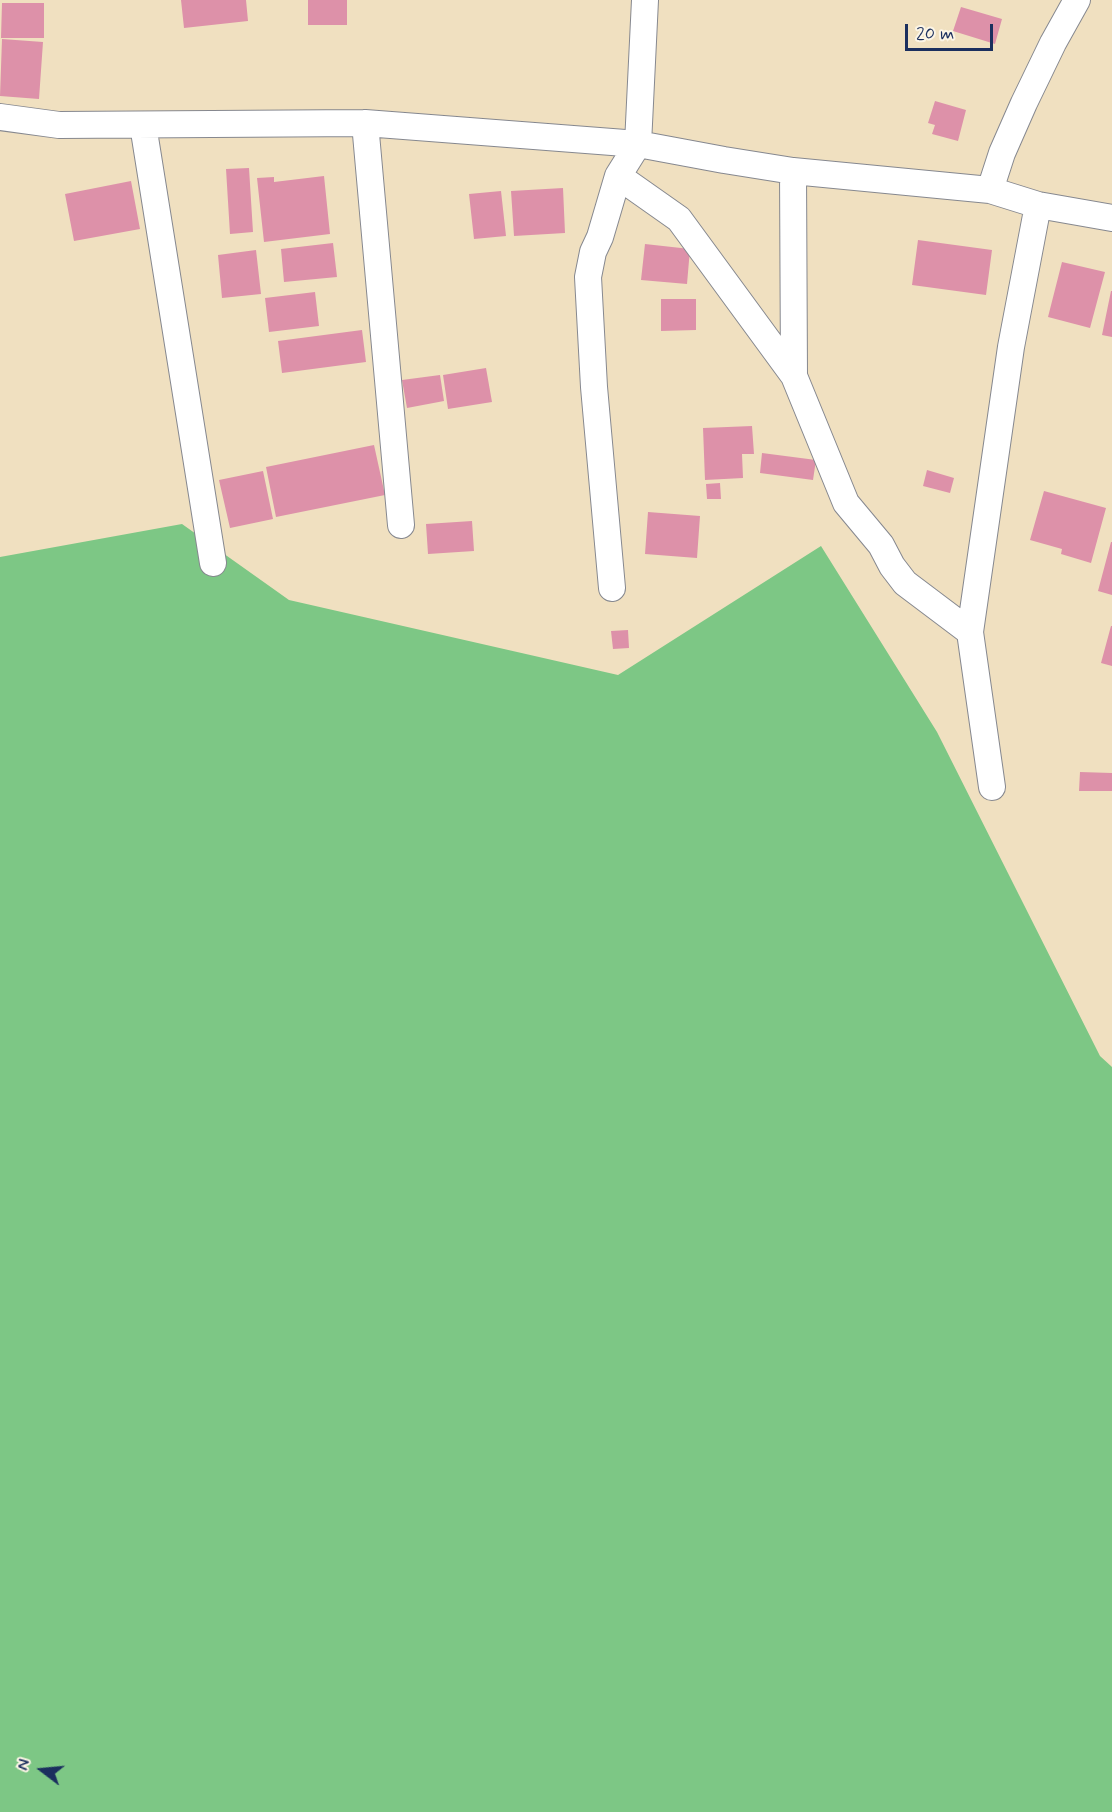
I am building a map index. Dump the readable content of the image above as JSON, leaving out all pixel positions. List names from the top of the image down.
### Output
{
  "scale_bar": "20 m",
  "north": "left"
}
